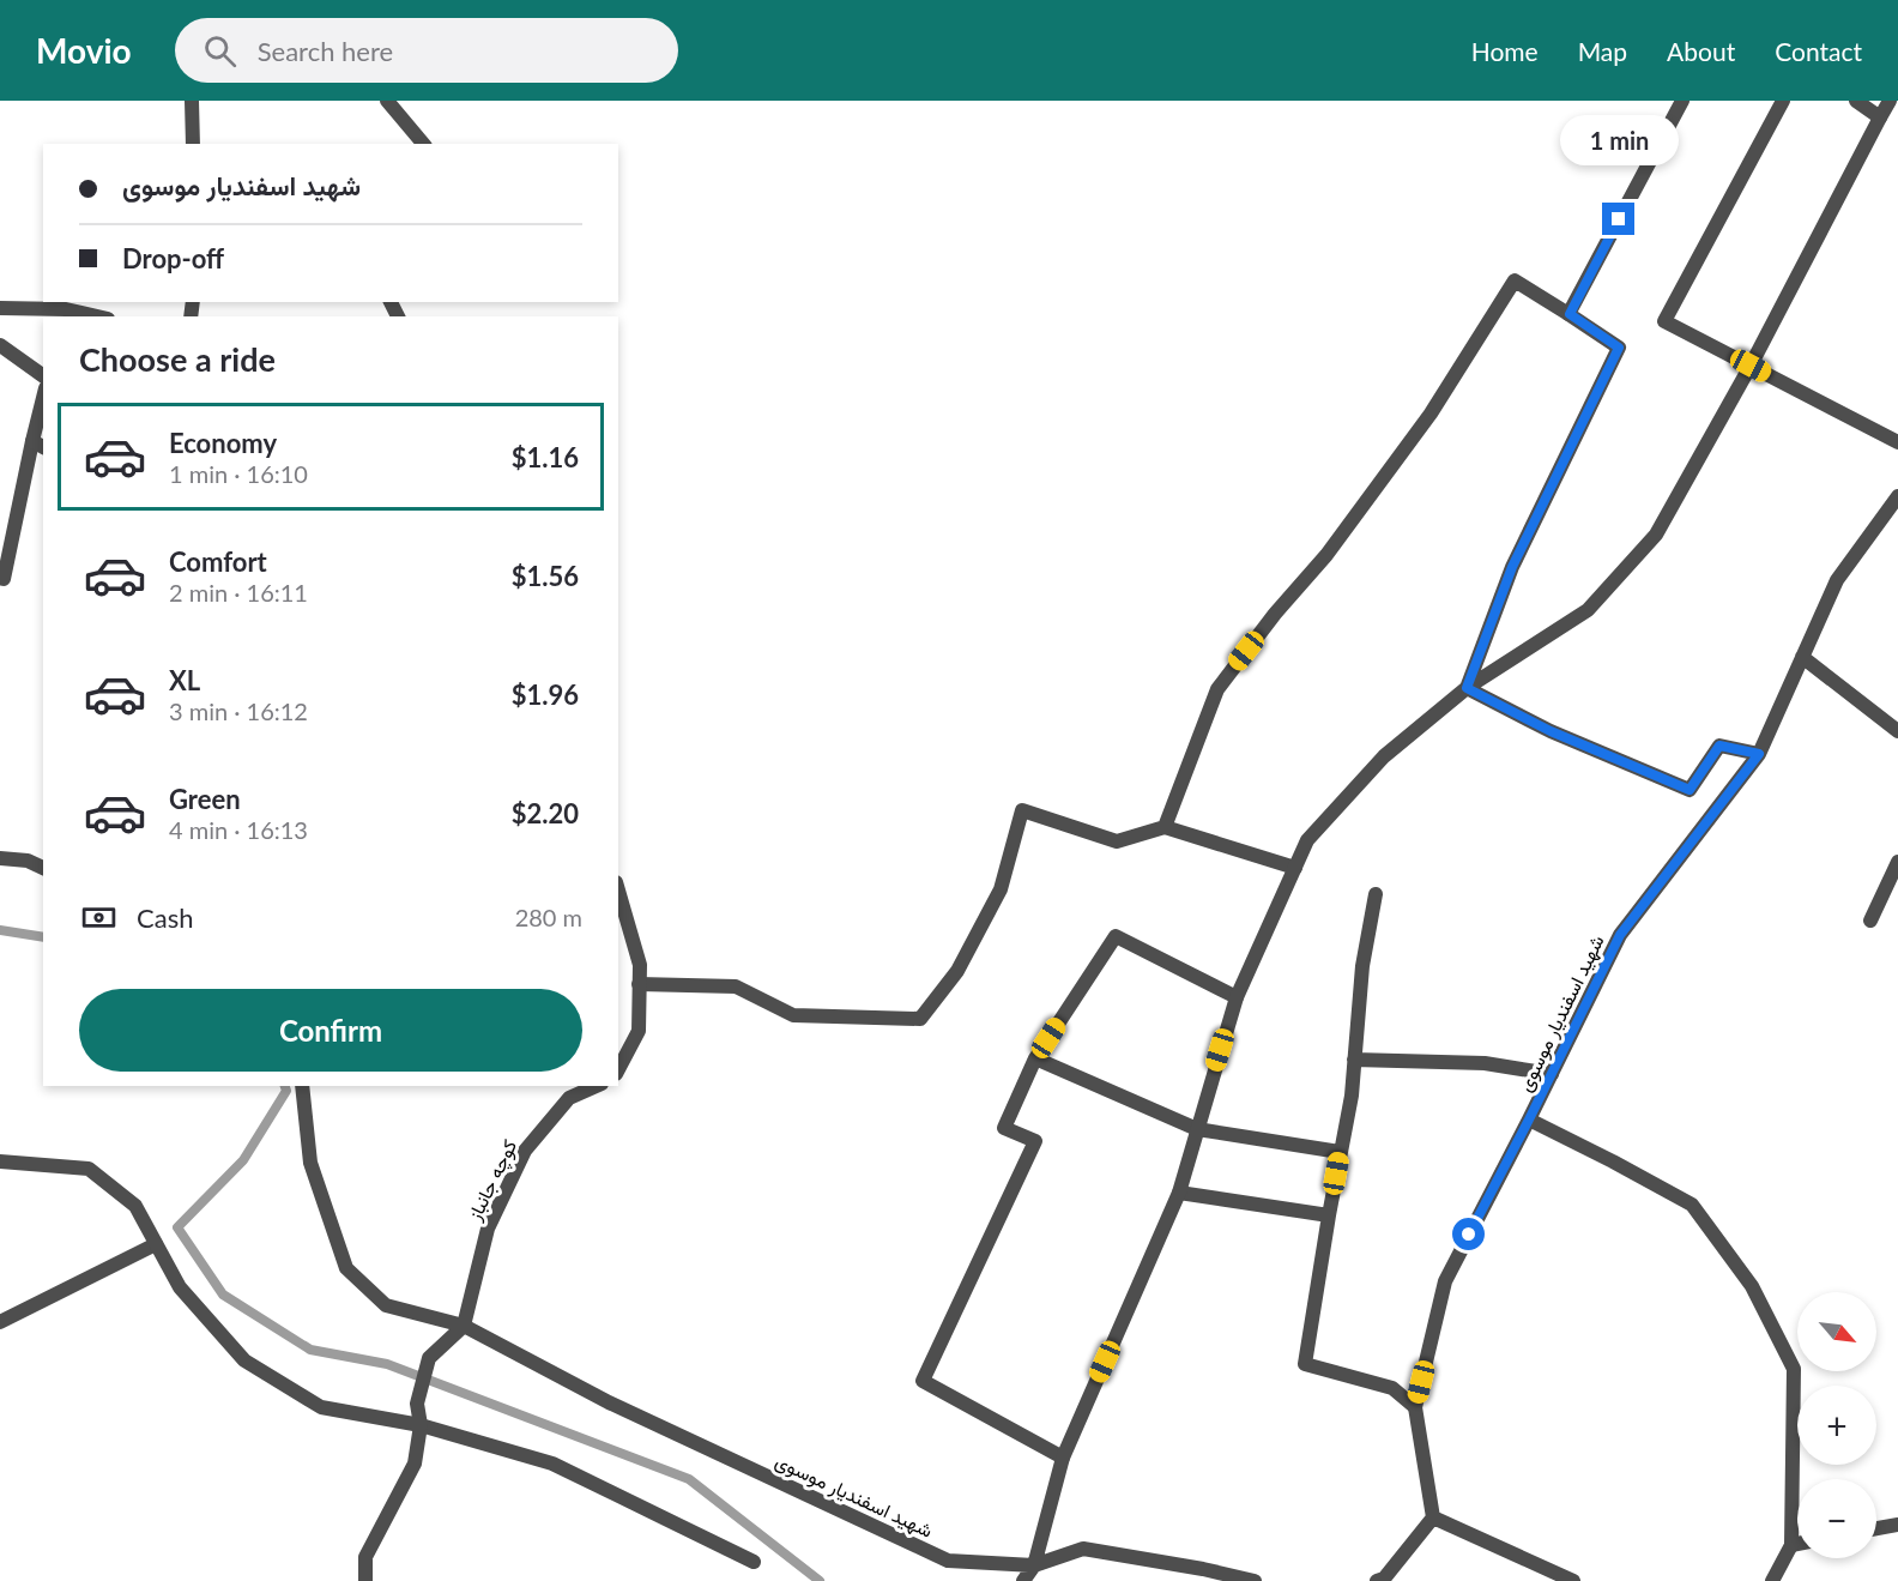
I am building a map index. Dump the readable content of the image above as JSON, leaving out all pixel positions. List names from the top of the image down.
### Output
{
  "streets": {
    "street": ["شهید اسفندیار موسوی", "کوچه جانباز"]
  },
  "crossings": [
    ["شهید اسفندیار موسوی", "کوچه جانباز"]
  ],
  "north": "bottom right",
  "page": {
    "header": "Movio",
    "search": "Search here",
    "nav": [
      "Home",
      "Map",
      "About",
      "Contact"
    ],
    "bubble": "1 min",
    "banner": ["شهید اسفندیار موسوی", "Drop-off"],
    "heading": "Choose a ride",
    "list": [
      {
        "name": "Economy",
        "note": "1 min · 16:10",
        "value": "$1.16"
      },
      {
        "name": "Comfort",
        "note": "2 min · 16:11",
        "value": "$1.56"
      },
      {
        "name": "XL",
        "note": "3 min · 16:12",
        "value": "$1.96"
      },
      {
        "name": "Green",
        "note": "4 min · 16:13",
        "value": "$2.20"
      }
    ],
    "pay": ["Cash", "280 m"],
    "buttons": "Confirm",
    "map_buttons": ["+", "−"]
  }
}
